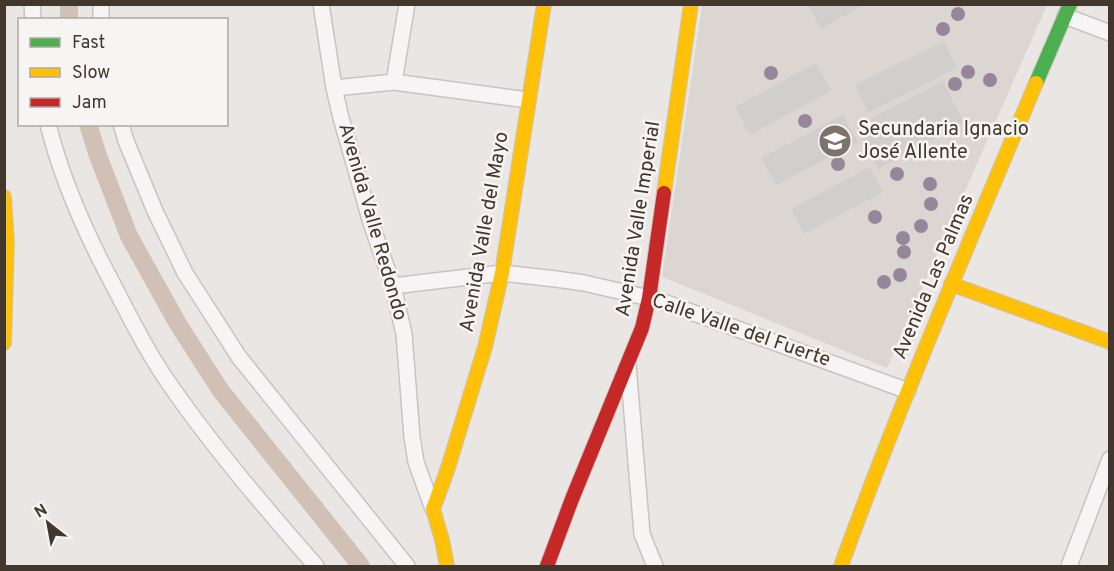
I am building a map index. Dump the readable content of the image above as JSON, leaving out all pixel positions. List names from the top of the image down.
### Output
{
  "streets": {
    "street": [
      "Avenida Valle Imperial",
      "Avenida Valle Redondo",
      "Avenida Valle del Mayo",
      "Avenida Las Palmas",
      "Calle Valle del Fuerte"
    ]
  },
  "crossings": [
    ["Avenida Valle Imperial", "Calle Valle del Fuerte"],
    ["Avenida Valle Redondo", "Avenida Valle del Mayo"],
    ["Avenida Valle Redondo", "Calle Valle del Fuerte"],
    ["Avenida Valle del Mayo", "Calle Valle del Fuerte"],
    ["Avenida Las Palmas", "Calle Valle del Fuerte"]
  ],
  "places": {
    "school or university": ["Secundaria Ignacio José Allente"]
  },
  "legend": ["Fast", "Slow", "Jam"],
  "north": "top left"
}
